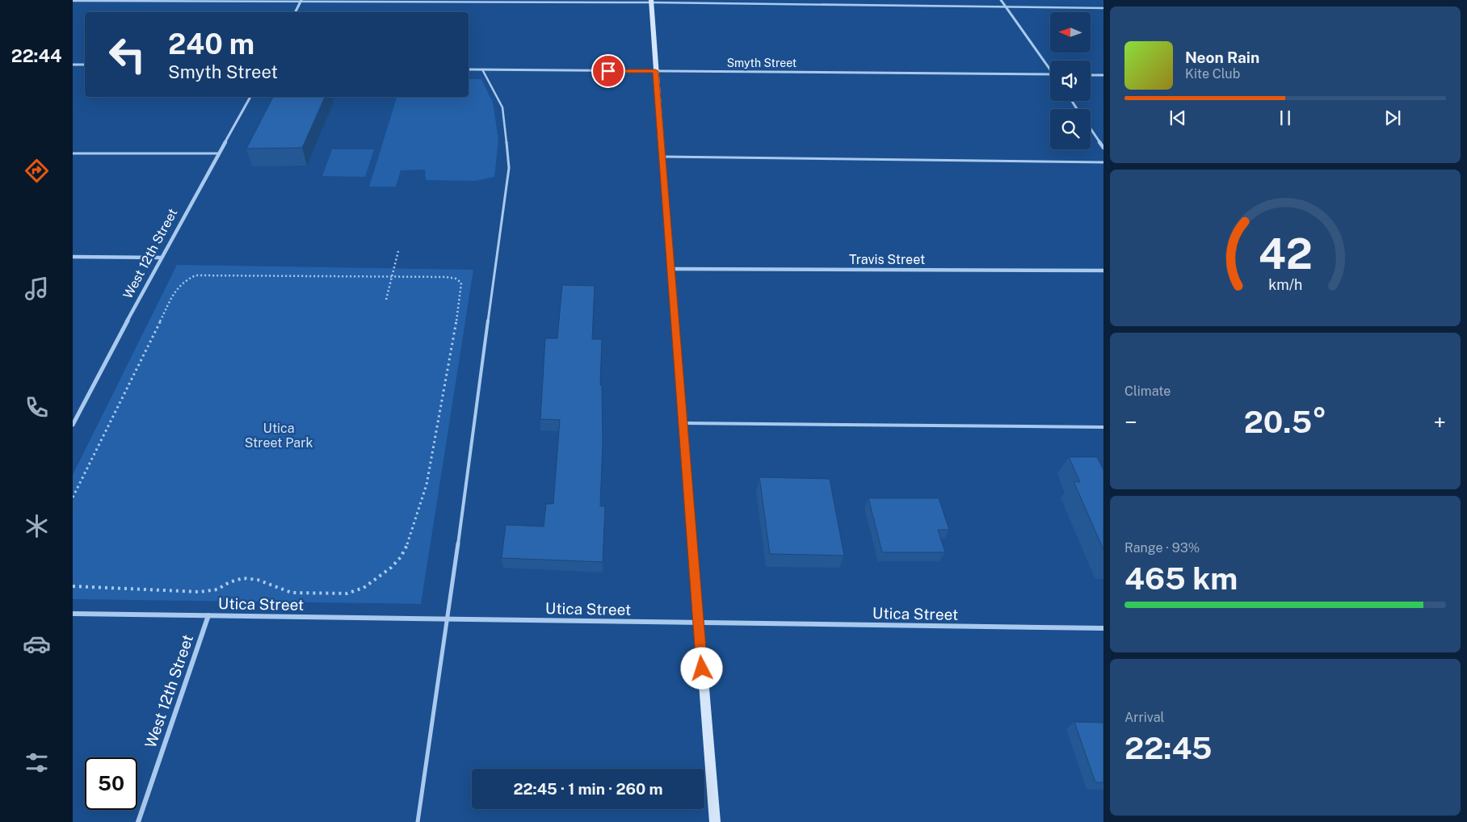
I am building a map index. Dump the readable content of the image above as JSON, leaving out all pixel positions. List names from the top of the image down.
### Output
{
  "streets": {
    "street": [
      "Smyth Street",
      "West 12th Street",
      "Travis Street",
      "Utica Street"
    ]
  },
  "crossings": [
    ["West 12th Street", "Utica Street"]
  ],
  "parks": ["Utica Street Park"],
  "north": "left",
  "page": {
    "tabs": "22:44",
    "turn": ["240 m", "Smyth Street"],
    "song": ["Neon Rain", "Kite Club"],
    "tile": [
      "Climate",
      ["Range · 93%", "465 km"],
      ["Arrival", "22:45"]
    ],
    "heat": ["−", "20.5°", "+"],
    "limit": "50",
    "trip": "22:45 · 1 min · 260 m",
    "gauge": ["42", "km/h"]
  }
}
